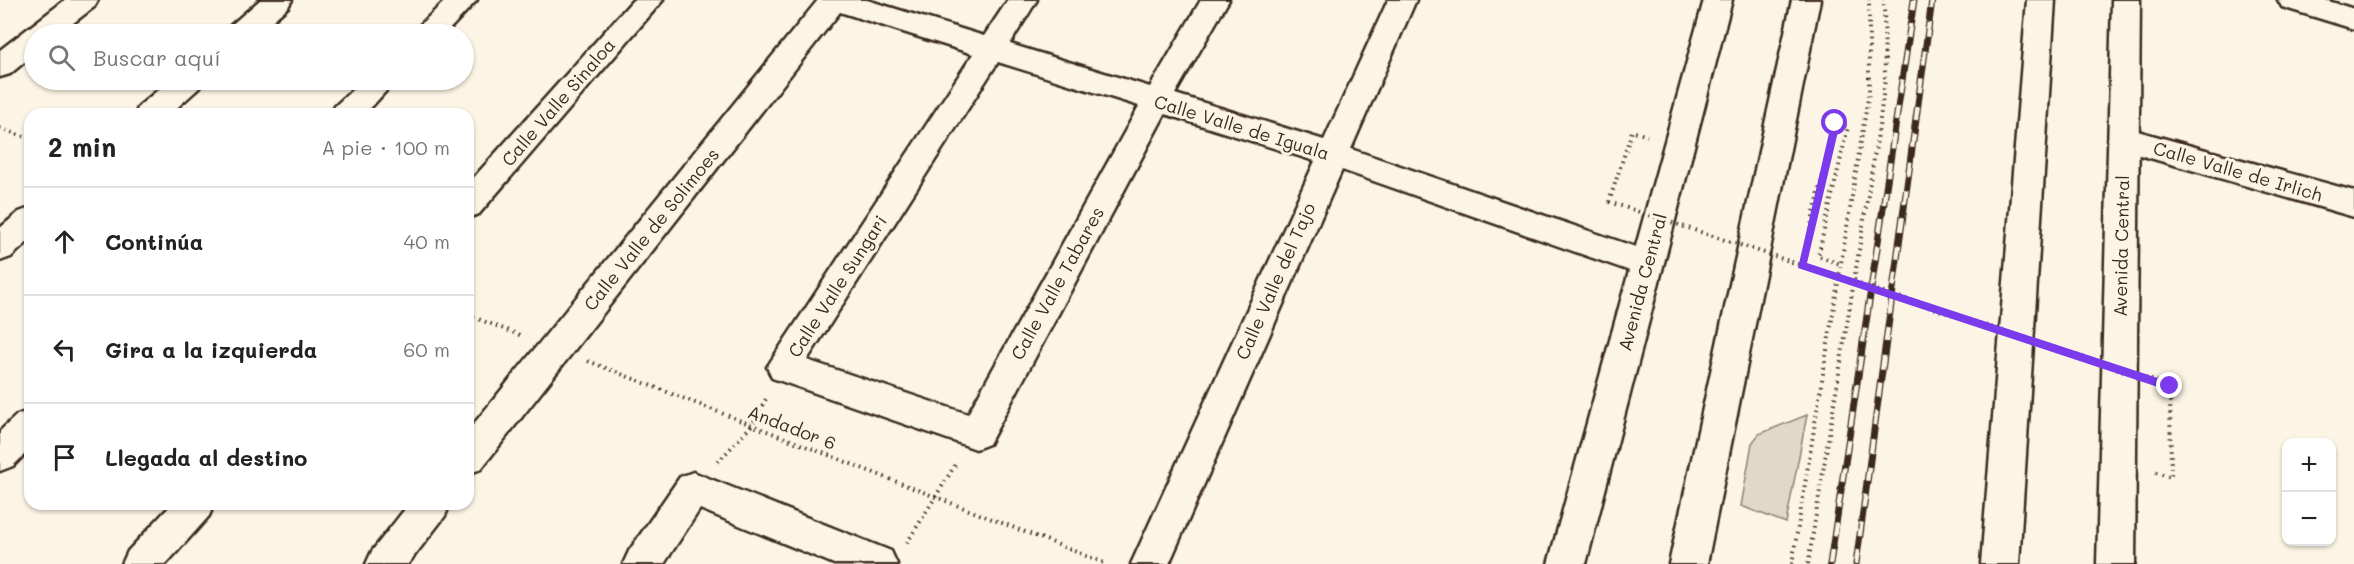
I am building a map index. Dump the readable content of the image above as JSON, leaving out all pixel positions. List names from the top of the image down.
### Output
{
  "streets": {
    "main road": [
      "Calle Valle Sinaloa",
      "Calle Valle de Iguala",
      "Calle Valle de Irlich",
      "Calle Valle de Solimoes",
      "Avenida Central",
      "Calle Valle del Tajo",
      "Calle Valle Tabares",
      "Calle Valle Sungari"
    ],
    "path": ["Andador 6"]
  },
  "crossings": [
    ["Calle Valle de Iguala", "Calle Valle de Solimoes"],
    ["Calle Valle de Iguala", "Avenida Central"],
    ["Calle Valle de Iguala", "Calle Valle del Tajo"],
    ["Calle Valle de Iguala", "Calle Valle Tabares"],
    ["Calle Valle de Iguala", "Calle Valle Sungari"],
    ["Calle Valle de Irlich", "Avenida Central"],
    ["Calle Valle de Solimoes", "Andador 6"],
    ["Calle Valle Sungari", "Andador 6"]
  ],
  "page": {
    "search": "Buscar aquí",
    "heading": ["2 min", "A pie · 100 m"],
    "list": [
      ["Continúa", "40 m"],
      ["Gira a la izquierda", "60 m"],
      "Llegada al destino"
    ],
    "map_buttons": ["+", "−"]
  }
}
